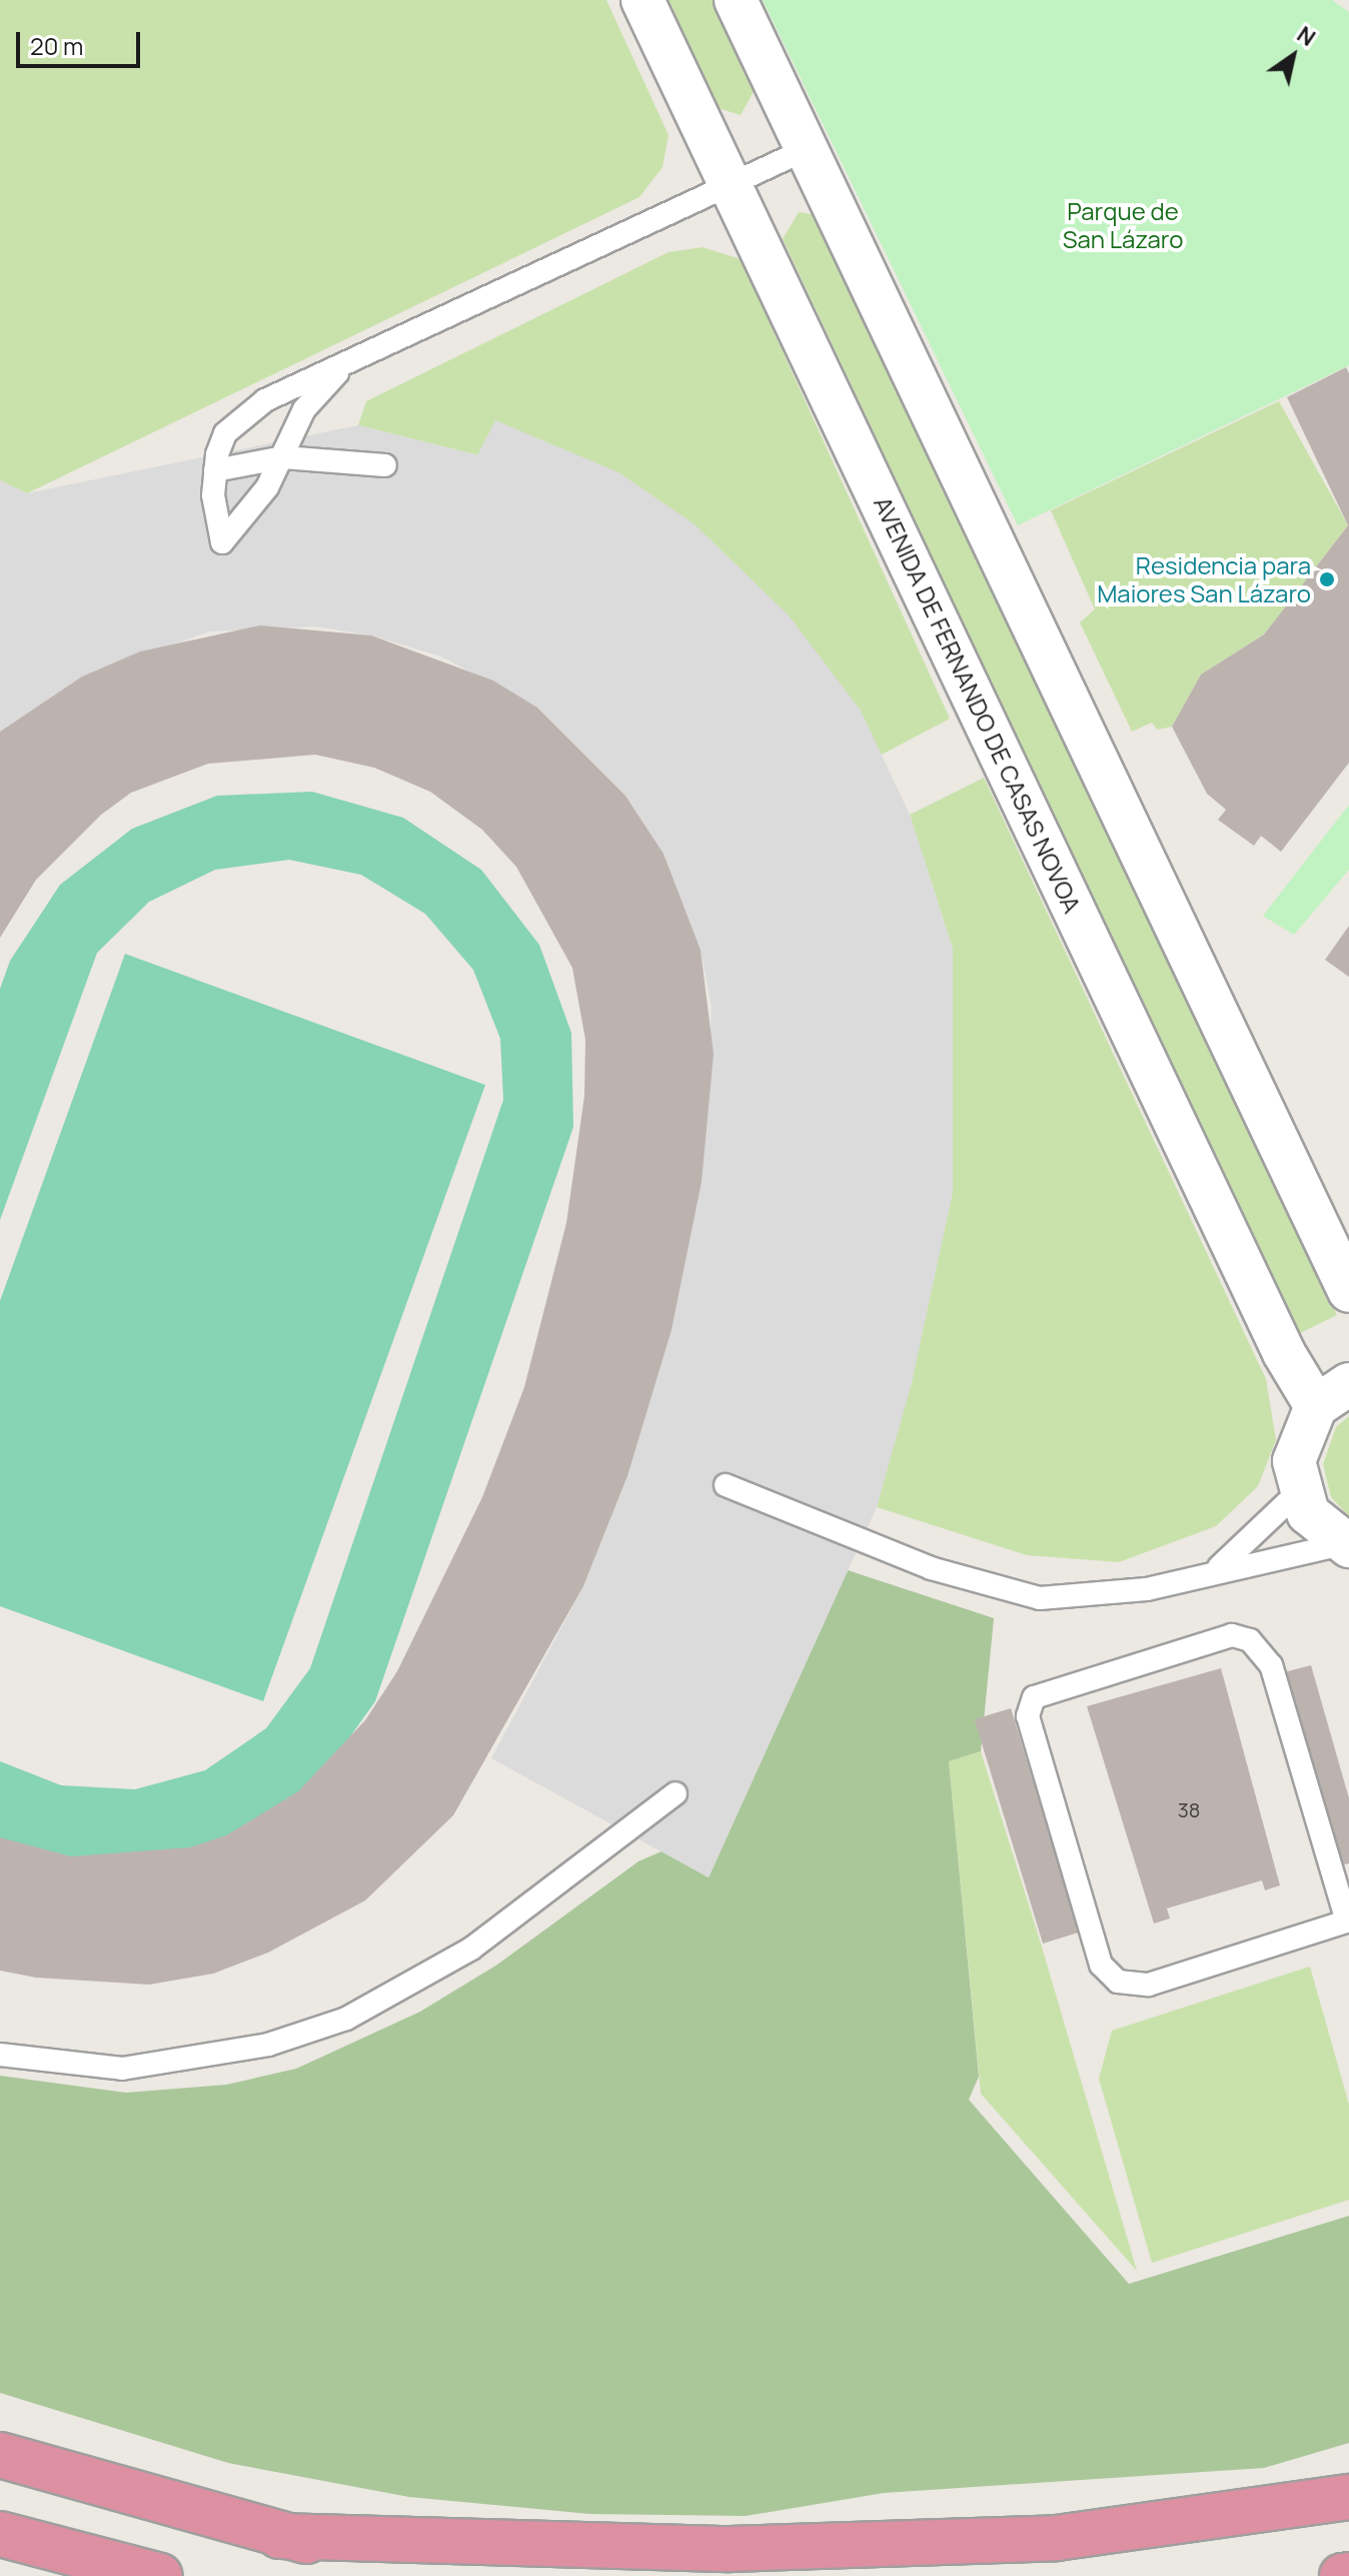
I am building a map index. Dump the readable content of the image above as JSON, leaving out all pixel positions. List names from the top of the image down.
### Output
{
  "streets": {
    "street": ["AVENIDA DE FERNANDO DE CASAS NOVOA"]
  },
  "parks": ["Parque de San Lázaro"],
  "places": ["Residencia para Maiores San Lázaro"],
  "house_numbers": ["38"],
  "scale_bar": "20 m",
  "north": "top right"
}
